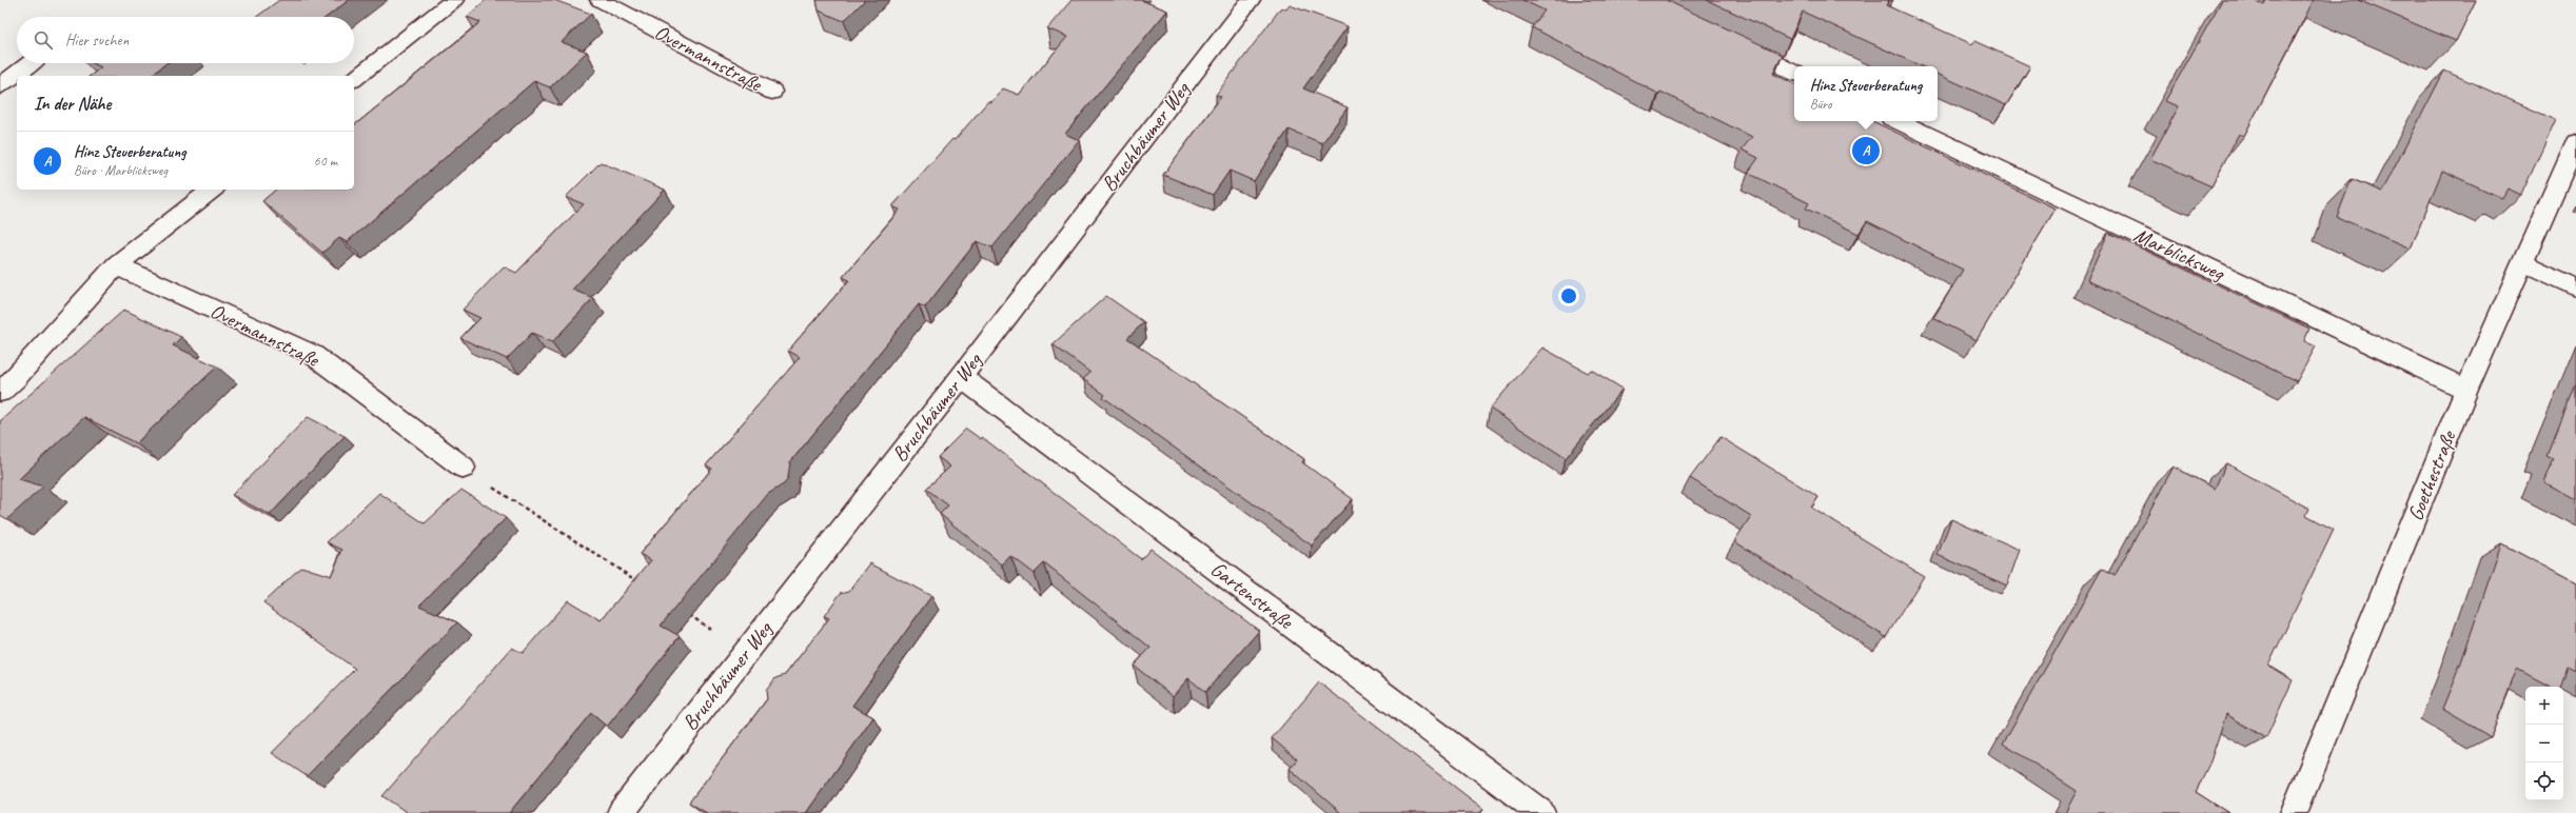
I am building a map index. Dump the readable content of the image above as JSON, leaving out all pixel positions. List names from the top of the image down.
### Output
{
  "streets": {
    "street": [
      "Overmannstraße",
      "Bruchbäumer Weg",
      "Marblicksweg",
      "Goethestraße",
      "Gartenstraße"
    ]
  },
  "crossings": [
    ["Bruchbäumer Weg", "Gartenstraße"],
    ["Marblicksweg", "Goethestraße"]
  ],
  "page": {
    "search": "Hier suchen",
    "popup": ["Hinz Steuerberatung", "Büro"],
    "heading": "In der Nähe",
    "list": [
      {
        "mark": "A",
        "name": "Hinz Steuerberatung",
        "note": "Büro · Marblicksweg",
        "value": "60 m"
      }
    ],
    "pins": "A",
    "map_buttons": ["+", "−"]
  }
}
